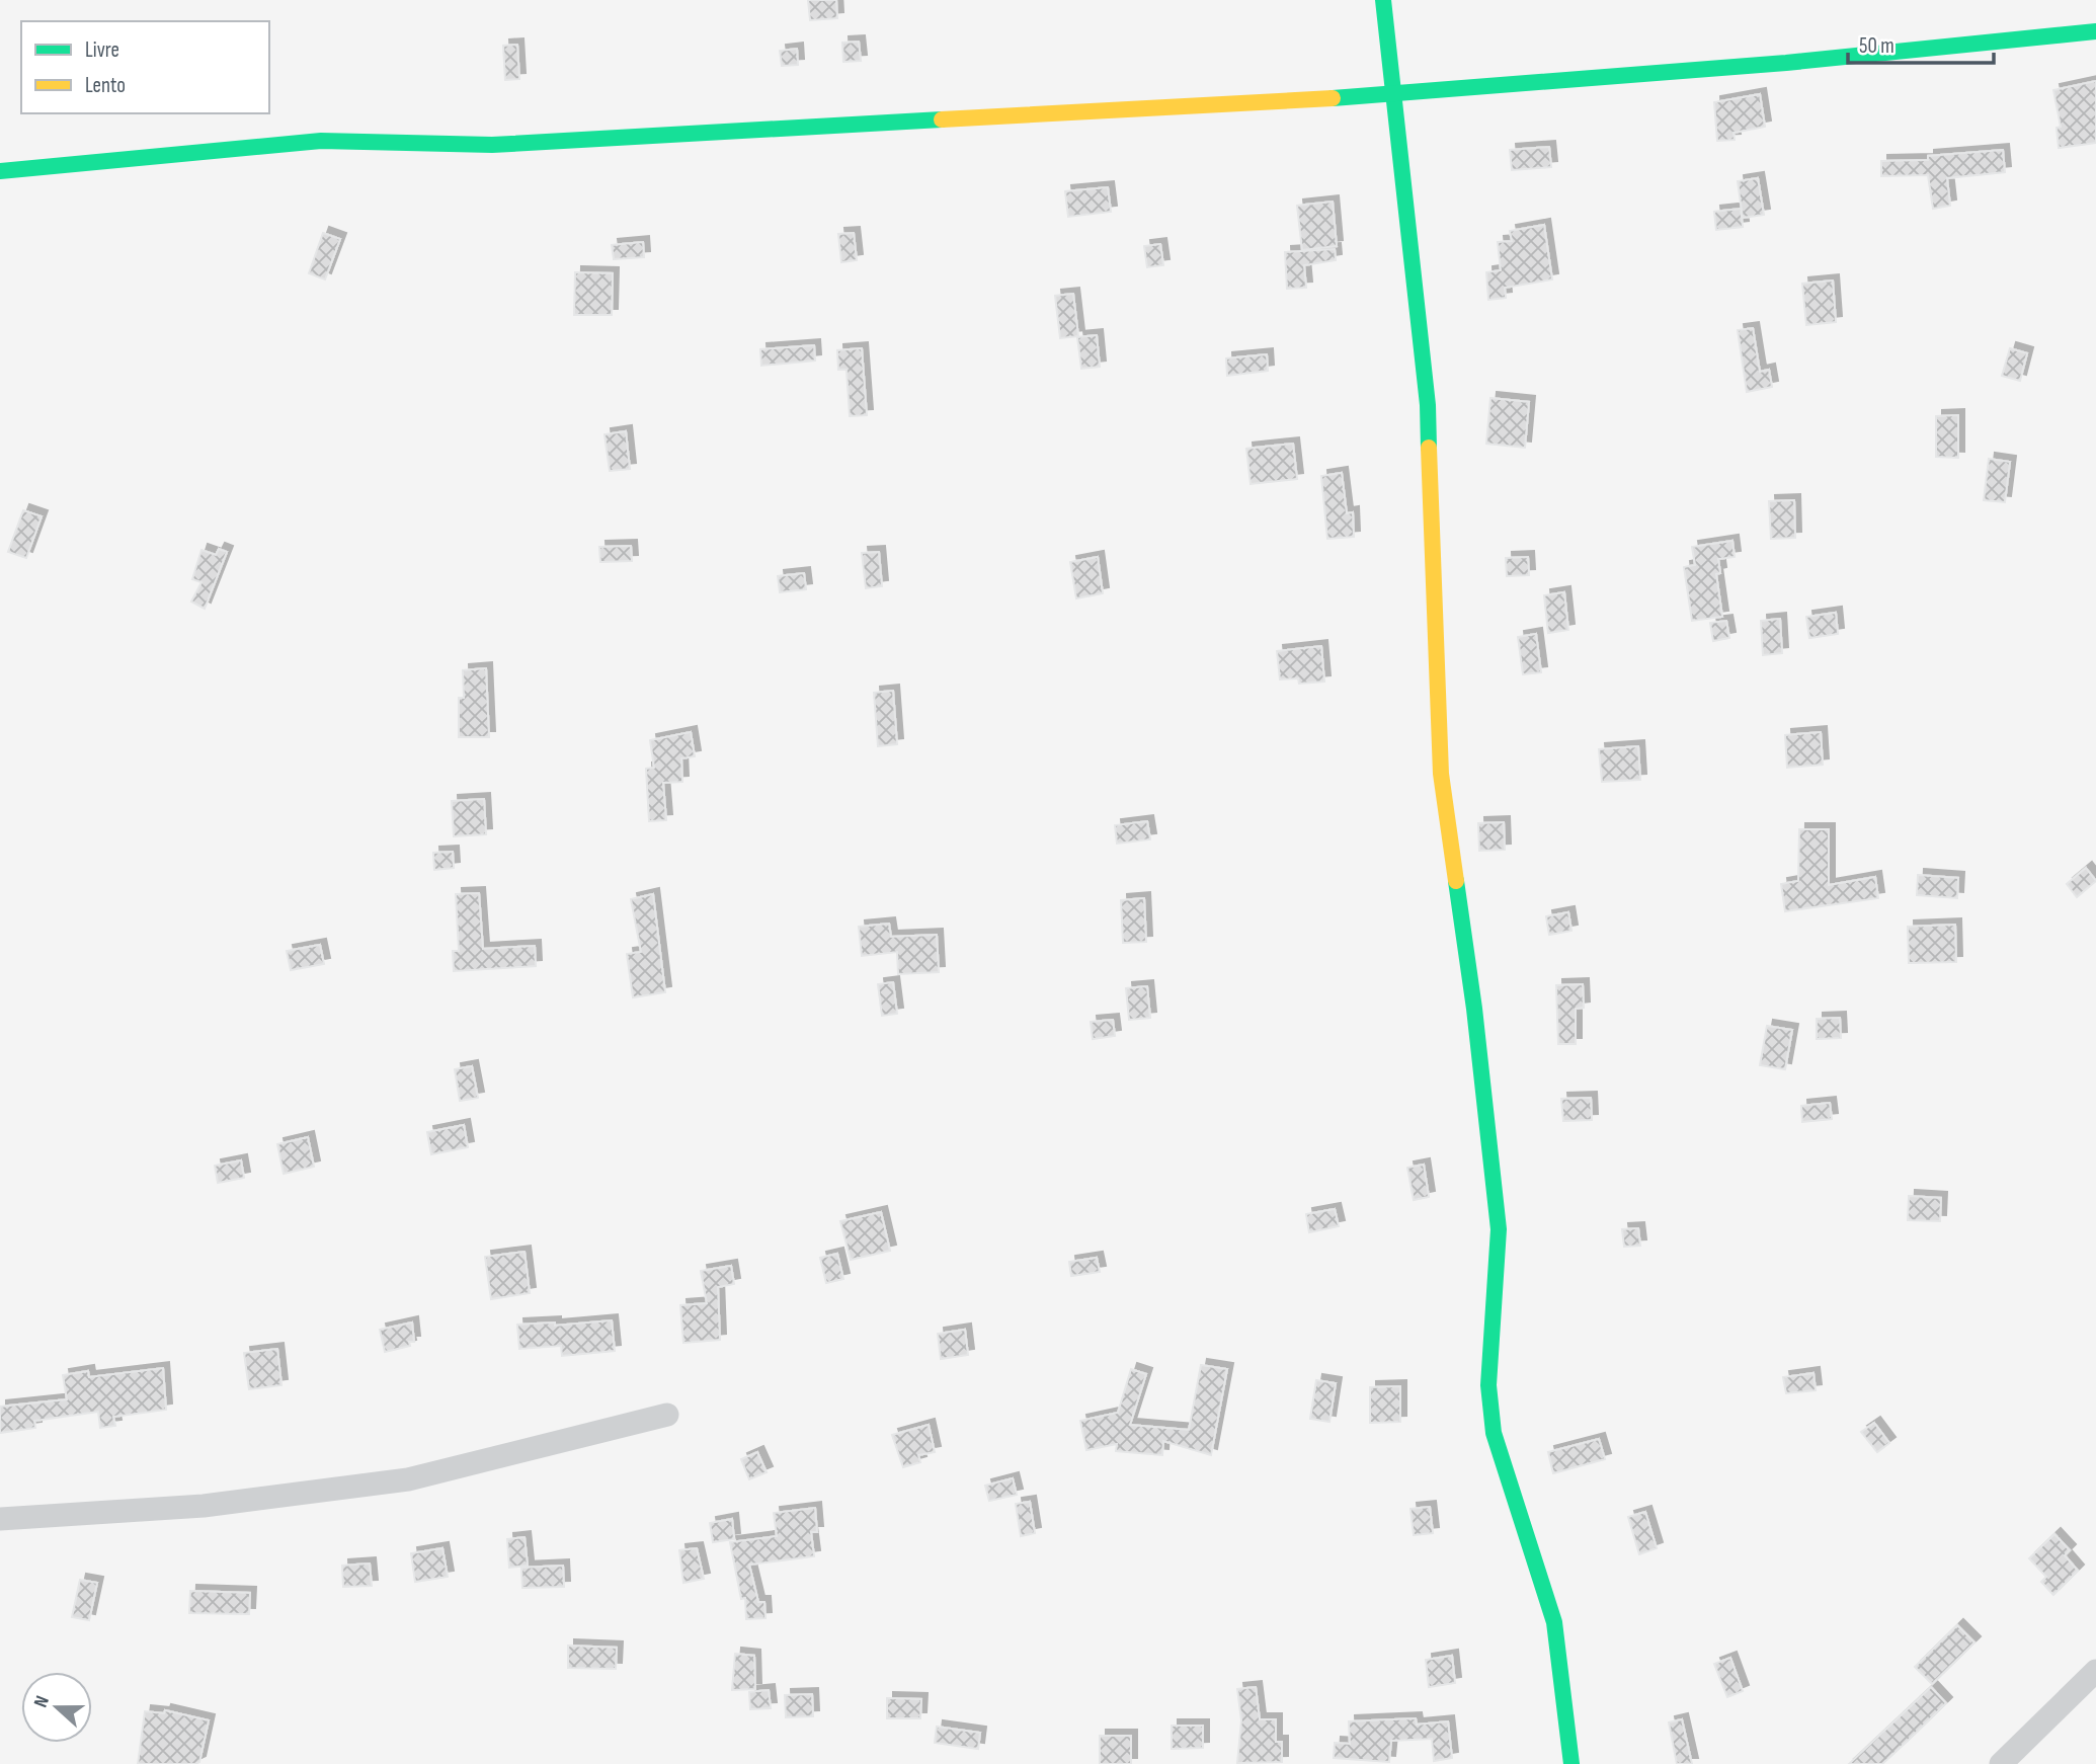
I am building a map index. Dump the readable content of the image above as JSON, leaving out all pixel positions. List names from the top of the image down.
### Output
{
  "legend": ["Livre", "Lento"],
  "scale_bar": "50 m",
  "north": "left"
}
